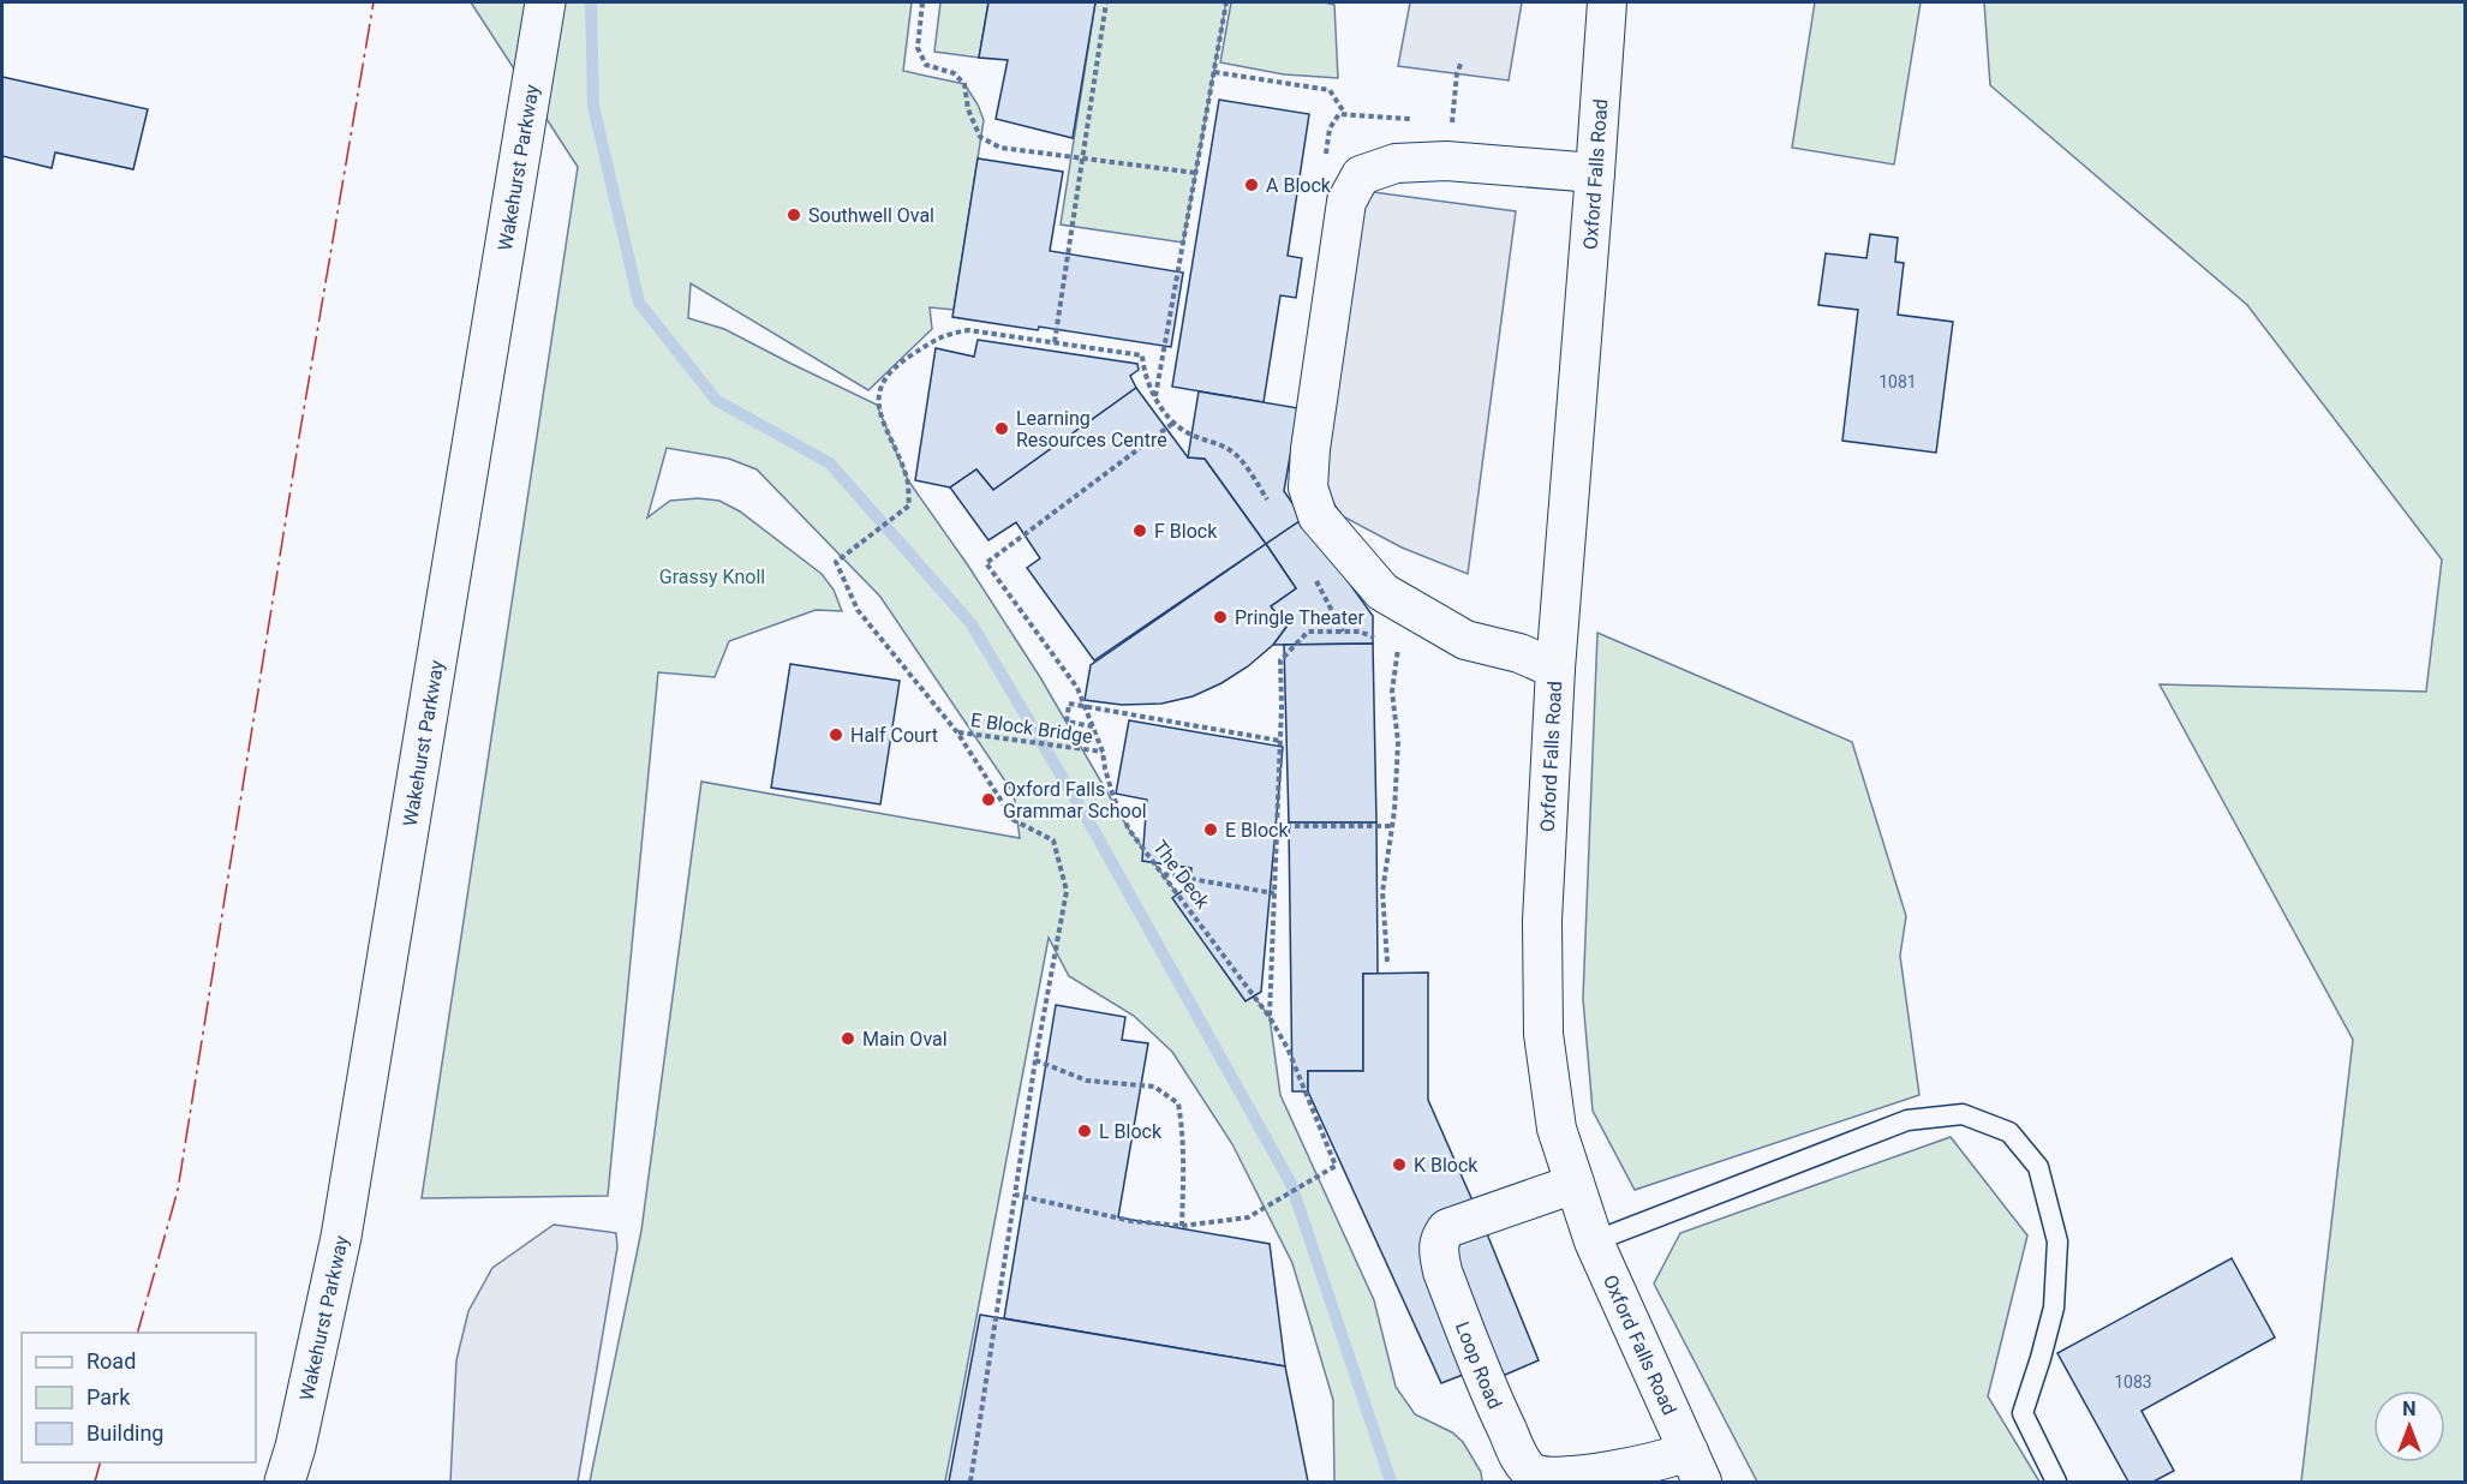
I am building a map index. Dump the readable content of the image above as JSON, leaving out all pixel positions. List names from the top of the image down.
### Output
{
  "streets": {
    "main road": ["Wakehurst Parkway"],
    "street": ["Oxford Falls Road", "Loop Road"],
    "path": ["E Block Bridge", "The Deck"]
  },
  "crossings": [
    ["Oxford Falls Road", "Loop Road"],
    ["E Block Bridge", "The Deck"]
  ],
  "parks": ["Grassy Knoll"],
  "places": [
    "A Block",
    "Southwell Oval",
    "Learning Resources Centre",
    "F Block",
    "Pringle Theater",
    "Half Court",
    "Oxford Falls Grammar School",
    "E Block",
    "Main Oval",
    "L Block",
    "K Block"
  ],
  "house_numbers": ["1081", "1083"],
  "legend": ["Road", "Park", "Building"],
  "north": "top"
}
